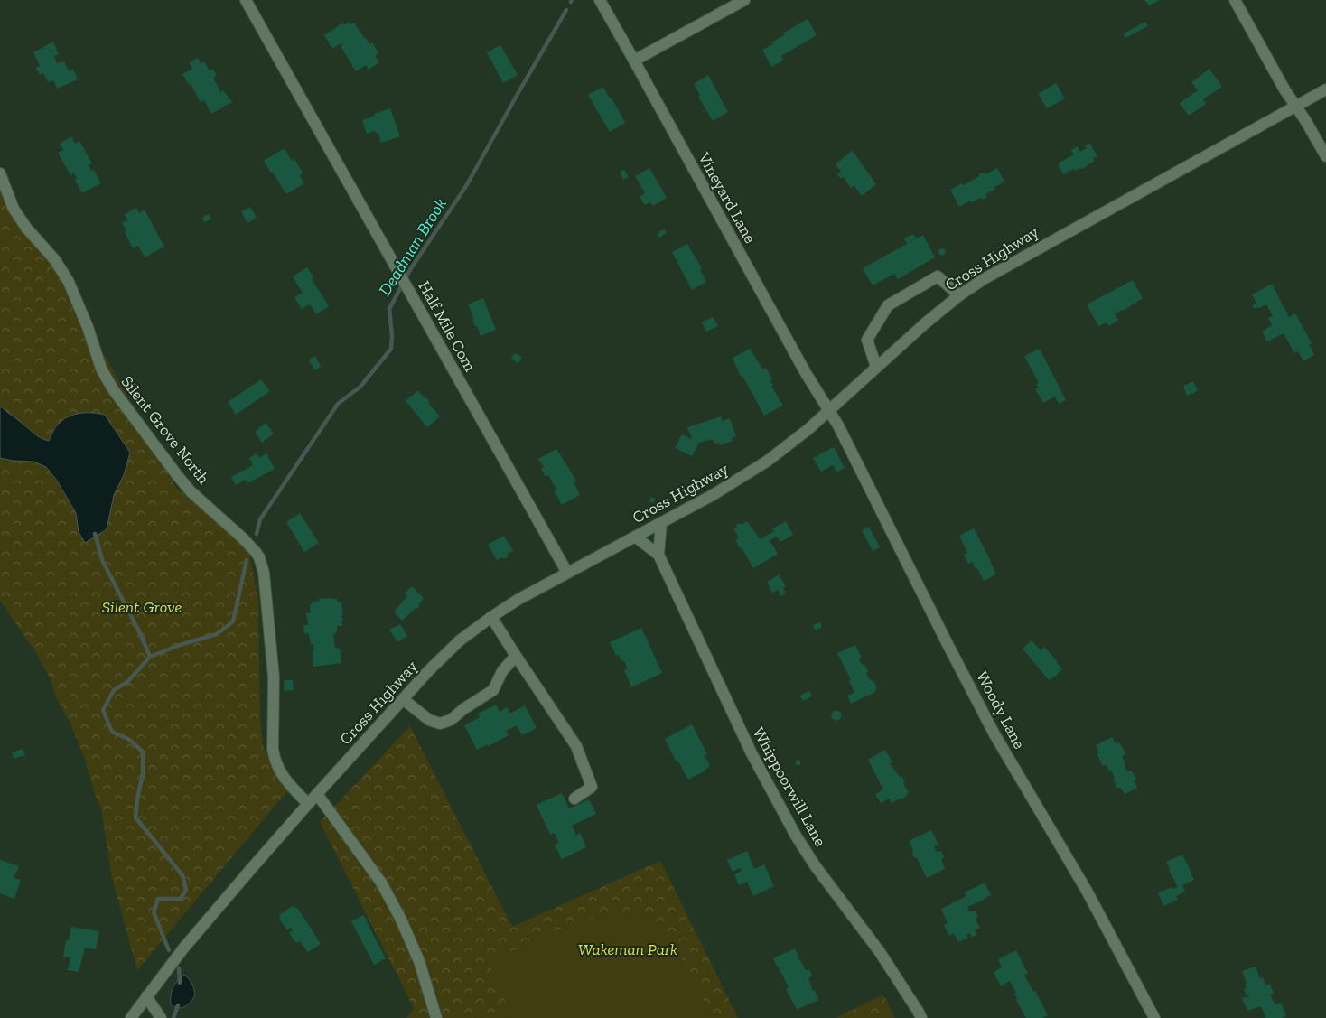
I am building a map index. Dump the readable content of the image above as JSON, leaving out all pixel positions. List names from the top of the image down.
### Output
{
  "streets": {
    "street": [
      "Vineyard Lane",
      "Cross Highway",
      "Half Mile Com",
      "Silent Grove North",
      "Woody Lane",
      "Whippoorwill Lane"
    ]
  },
  "crossings": [
    ["Vineyard Lane", "Cross Highway"],
    ["Vineyard Lane", "Woody Lane"],
    ["Cross Highway", "Half Mile Com"],
    ["Cross Highway", "Silent Grove North"],
    ["Cross Highway", "Woody Lane"],
    ["Cross Highway", "Whippoorwill Lane"]
  ],
  "water": ["Deadman Brook"],
  "parks": ["Silent Grove", "Wakeman Park"]
}
